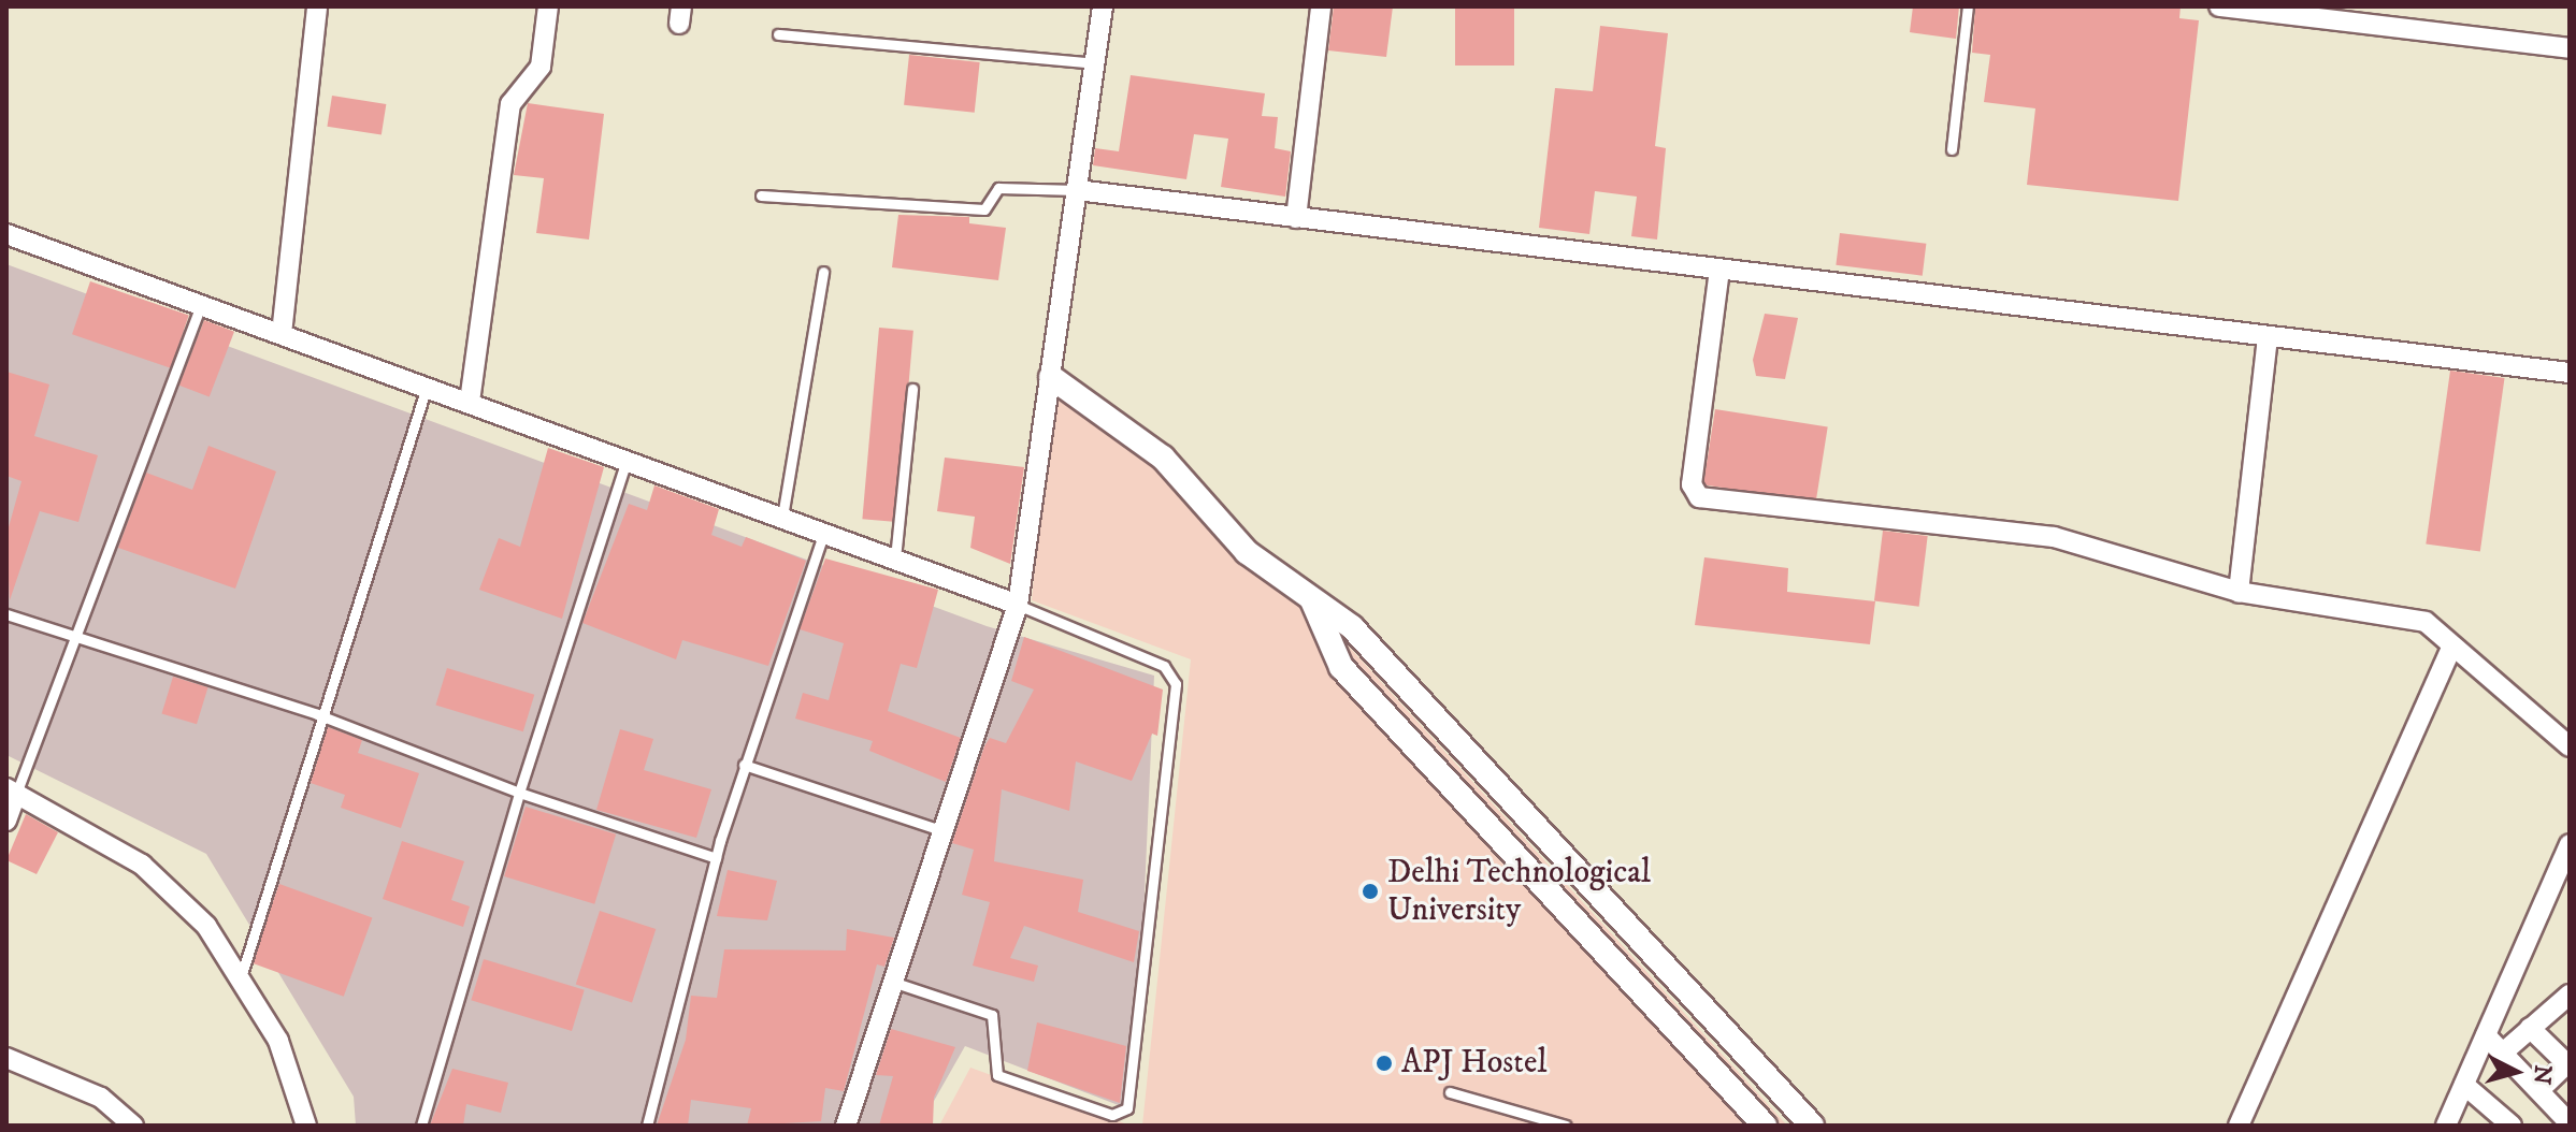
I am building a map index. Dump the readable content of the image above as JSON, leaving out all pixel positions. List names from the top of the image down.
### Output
{
  "places": ["Delhi Technological University", "APJ Hostel"],
  "north": "right"
}
